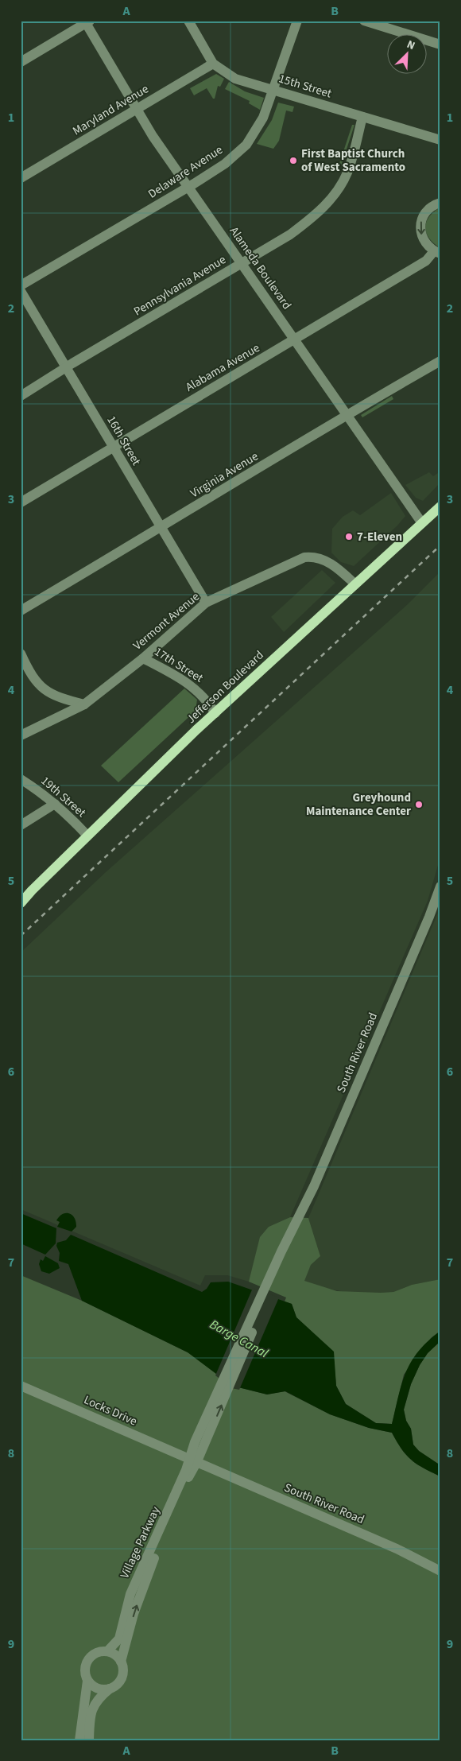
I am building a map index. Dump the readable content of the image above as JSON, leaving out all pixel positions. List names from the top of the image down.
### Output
{
  "streets": {
    "main road": ["Jefferson Boulevard"],
    "street": [
      "15th Street",
      "Maryland Avenue",
      "Delaware Avenue",
      "Alameda Boulevard",
      "Pennsylvania Avenue",
      "Alabama Avenue",
      "16th Street",
      "Virginia Avenue",
      "Vermont Avenue",
      "17th Street",
      "19th Street",
      "South River Road",
      "Locks Drive",
      "Village Parkway"
    ]
  },
  "crossings": [
    ["15th Street", "Maryland Avenue"],
    ["15th Street", "Delaware Avenue"],
    ["15th Street", "Pennsylvania Avenue"],
    ["Maryland Avenue", "Alameda Boulevard"],
    ["Delaware Avenue", "Alameda Boulevard"],
    ["Alameda Boulevard", "Pennsylvania Avenue"],
    ["Alameda Boulevard", "Alabama Avenue"],
    ["Alameda Boulevard", "Virginia Avenue"],
    ["Alameda Boulevard", "Jefferson Boulevard"],
    ["Pennsylvania Avenue", "16th Street"],
    ["Alabama Avenue", "16th Street"],
    ["16th Street", "Virginia Avenue"],
    ["16th Street", "Vermont Avenue"],
    ["Vermont Avenue", "17th Street"],
    ["Vermont Avenue", "Jefferson Boulevard"],
    ["17th Street", "Jefferson Boulevard"],
    ["Jefferson Boulevard", "19th Street"],
    ["South River Road", "Locks Drive"],
    ["South River Road", "Village Parkway"],
    ["Locks Drive", "Village Parkway"]
  ],
  "water": ["Barge Canal"],
  "places": ["First Baptist Church of West Sacramento", "7-Eleven", "Greyhound Maintenance Center"],
  "north": "top right",
  "grid": {
    "columns": ["A", "B"],
    "rows": [
      "1",
      "2",
      "3",
      "4",
      "5",
      "6",
      "7",
      "8",
      "9"
    ]
  }
}
